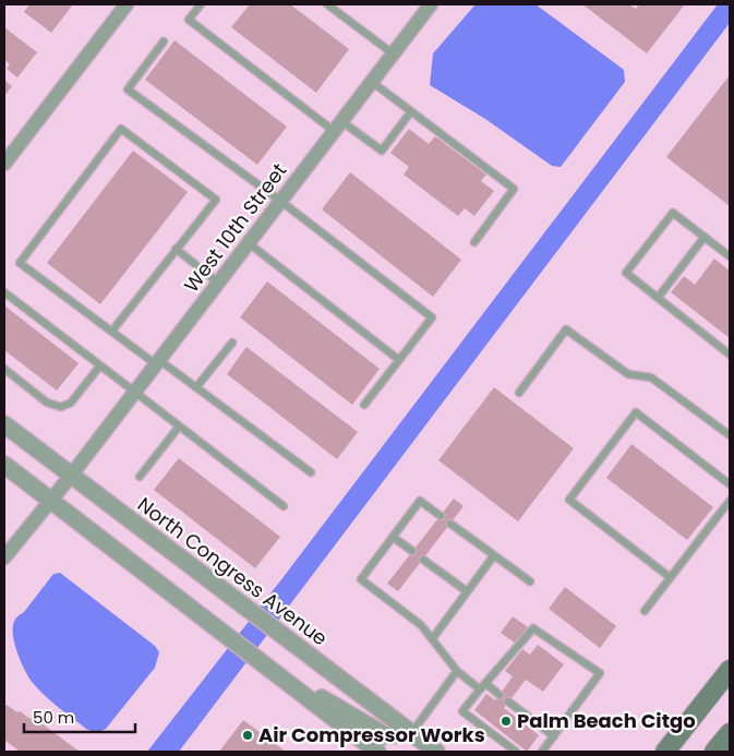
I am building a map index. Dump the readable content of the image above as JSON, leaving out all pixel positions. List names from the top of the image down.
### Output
{
  "streets": {
    "street": ["West 10th Street", "North Congress Avenue"]
  },
  "crossings": [
    ["West 10th Street", "North Congress Avenue"]
  ],
  "places": ["Palm Beach Citgo", "Air Compressor Works"],
  "scale_bar": "50 m"
}
